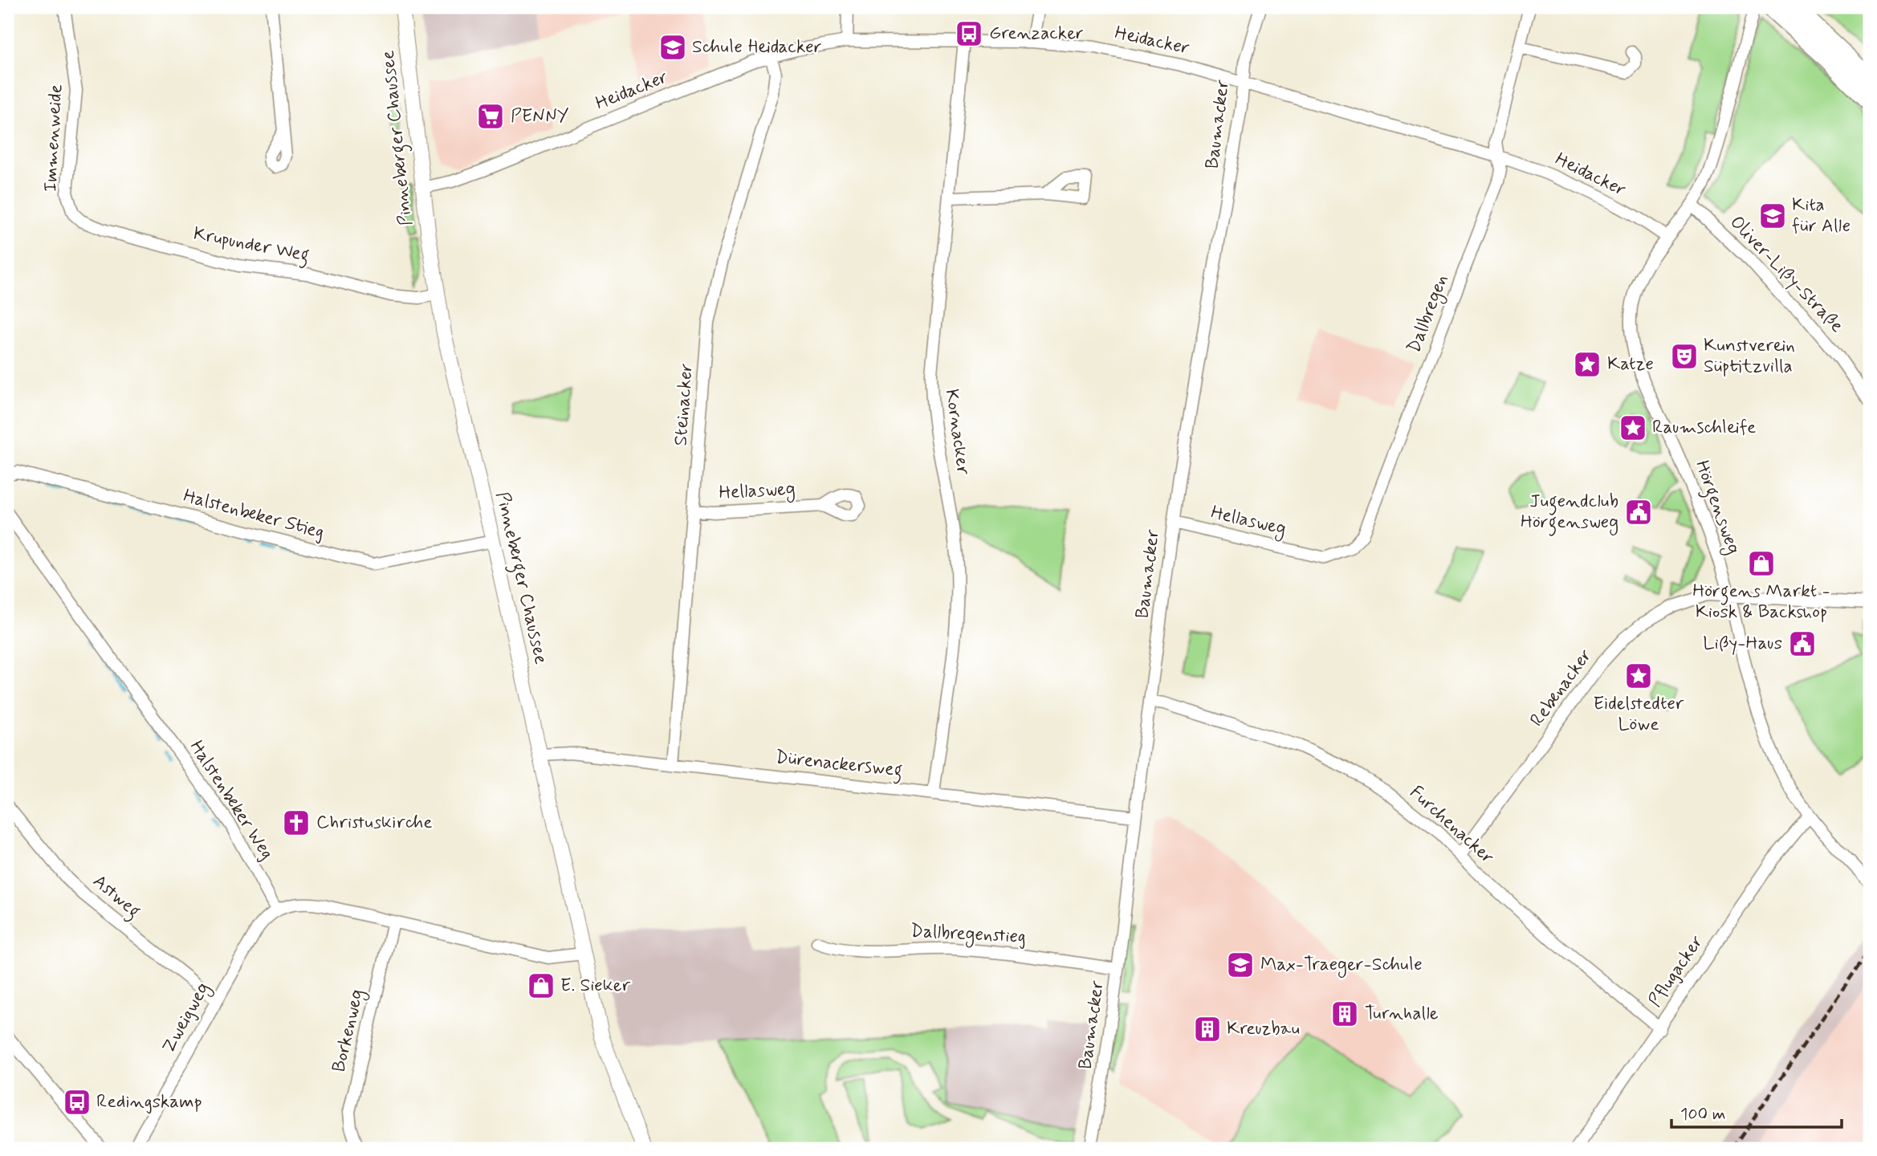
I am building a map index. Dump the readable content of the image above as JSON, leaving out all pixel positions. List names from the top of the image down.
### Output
{
  "streets": {
    "main road": ["Pinneberger Chaussee"],
    "street": [
      "Heidacker",
      "Baumacker",
      "Immenweide",
      "Krupunder Weg",
      "Oliver-Lißy-Straße",
      "Dallbregen",
      "Steinacker",
      "Kornacker",
      "Hellasweg",
      "Hörgensweg",
      "Halstenbeker Stieg",
      "Rebenacker",
      "Dürenackersweg",
      "Halstenbeker Weg",
      "Furchenacker",
      "Astweg",
      "Dallbregenstieg",
      "Pflugacker",
      "Zweigweg",
      "Borkenweg"
    ]
  },
  "crossings": [
    ["Heidacker", "Baumacker"],
    ["Heidacker", "Pinneberger Chaussee"],
    ["Heidacker", "Dallbregen"],
    ["Heidacker", "Steinacker"],
    ["Heidacker", "Kornacker"],
    ["Heidacker", "Hörgensweg"],
    ["Baumacker", "Hellasweg"],
    ["Baumacker", "Dürenackersweg"],
    ["Baumacker", "Furchenacker"],
    ["Baumacker", "Dallbregenstieg"],
    ["Immenweide", "Krupunder Weg"],
    ["Pinneberger Chaussee", "Krupunder Weg"],
    ["Pinneberger Chaussee", "Halstenbeker Stieg"],
    ["Pinneberger Chaussee", "Dürenackersweg"],
    ["Oliver-Lißy-Straße", "Hörgensweg"],
    ["Dallbregen", "Hellasweg"],
    ["Steinacker", "Hellasweg"],
    ["Steinacker", "Dürenackersweg"],
    ["Kornacker", "Dürenackersweg"],
    ["Hörgensweg", "Rebenacker"],
    ["Hörgensweg", "Pflugacker"],
    ["Rebenacker", "Furchenacker"],
    ["Halstenbeker Weg", "Zweigweg"],
    ["Furchenacker", "Pflugacker"],
    ["Astweg", "Zweigweg"]
  ],
  "places": {
    "bus stop": ["Grenzacker", "Redingskamp"],
    "school or university": ["Schule Heidacker", "Kita für Alle", "Max-Traeger-Schule"],
    "supermarket": ["PENNY"],
    "theatre": ["Kunstverein Süptitzvilla"],
    "place": ["Katze", "Raumschleife", "Eidelstedter Löwe"],
    "public building": ["Jugendclub Hörgensweg", "Lißy-Haus"],
    "shop": ["Hörgens Markt - Kiosk & Backshop", "E. Sieker"],
    "church": ["Christuskirche"],
    "building": ["Turnhalle", "Kreuzbau"]
  },
  "scale_bar": "100 m"
}
